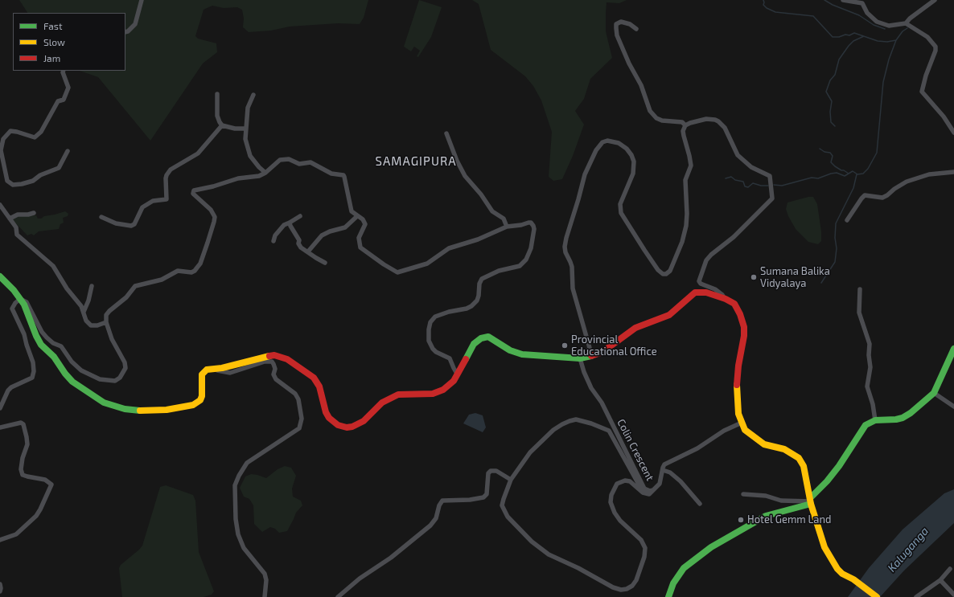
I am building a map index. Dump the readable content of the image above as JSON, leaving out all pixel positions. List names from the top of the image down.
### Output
{
  "streets": {
    "street": ["Colin Crescent"]
  },
  "districts": ["SAMAGIPURA"],
  "water": ["Kaluganga"],
  "places": ["Sumana Balika Vidyalaya", "Provincial Educational Office", "Hotel Gemm Land"],
  "legend": ["Fast", "Slow", "Jam"]
}
